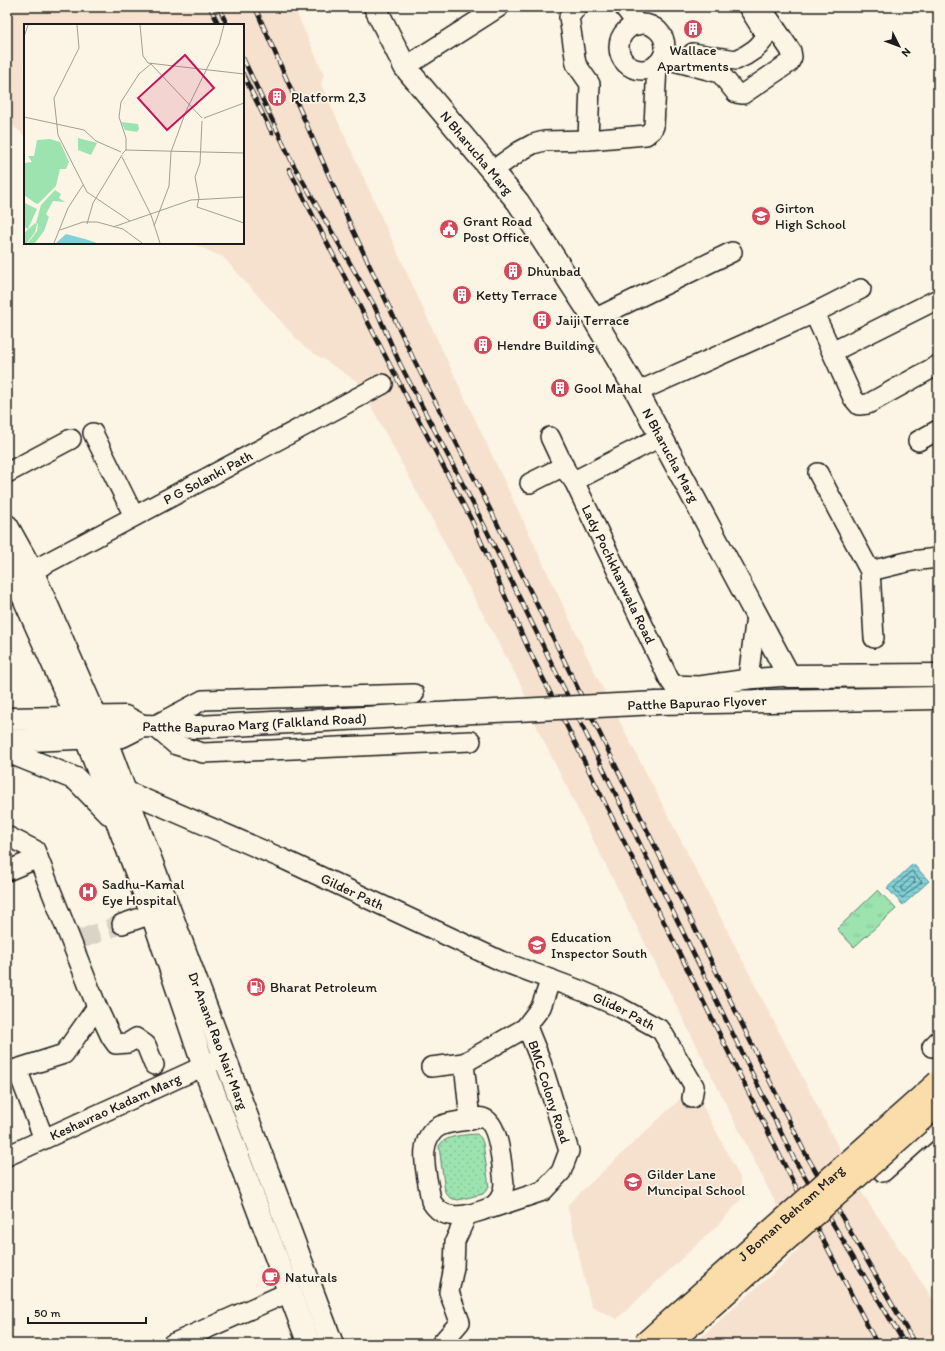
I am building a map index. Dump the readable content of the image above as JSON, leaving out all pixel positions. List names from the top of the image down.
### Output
{
  "streets": {
    "main road": [
      "N Bharucha Marg",
      "Patthe Bapurao Flyover",
      "Patthe Bapurao Marg (Falkland Road)",
      "Dr Anand Rao Nair Marg",
      "J Boman Behram Marg"
    ],
    "street": [
      "P G Solanki Path",
      "Lady Pochkhanwala Road",
      "Gilder Path",
      "Glider Path",
      "BMC Colony Road",
      "Keshavrao Kadam Marg"
    ]
  },
  "crossings": [
    ["N Bharucha Marg", "Lady Pochkhanwala Road"],
    ["Patthe Bapurao Flyover", "Patthe Bapurao Marg (Falkland Road)"],
    ["Patthe Bapurao Marg (Falkland Road)", "Dr Anand Rao Nair Marg"],
    ["Gilder Path", "Glider Path"],
    ["Gilder Path", "Dr Anand Rao Nair Marg"],
    ["Gilder Path", "BMC Colony Road"],
    ["Dr Anand Rao Nair Marg", "Keshavrao Kadam Marg"]
  ],
  "places": {
    "building": [
      "Wallace Apartments",
      "Platform 2,3",
      "Dhunbad",
      "Ketty Terrace",
      "Jaiji Terrace",
      "Hendre Building",
      "Gool Mahal"
    ],
    "school or university": ["Girton High School", "Education Inspector South", "Gilder Lane Muncipal School"],
    "public building": ["Grant Road Post Office"],
    "hospital": ["Sadhu-Kamal Eye Hospital"],
    "fuel station": ["Bharat Petroleum"],
    "cafe": ["Naturals"]
  },
  "scale_bar": "50 m",
  "north": "bottom right"
}
